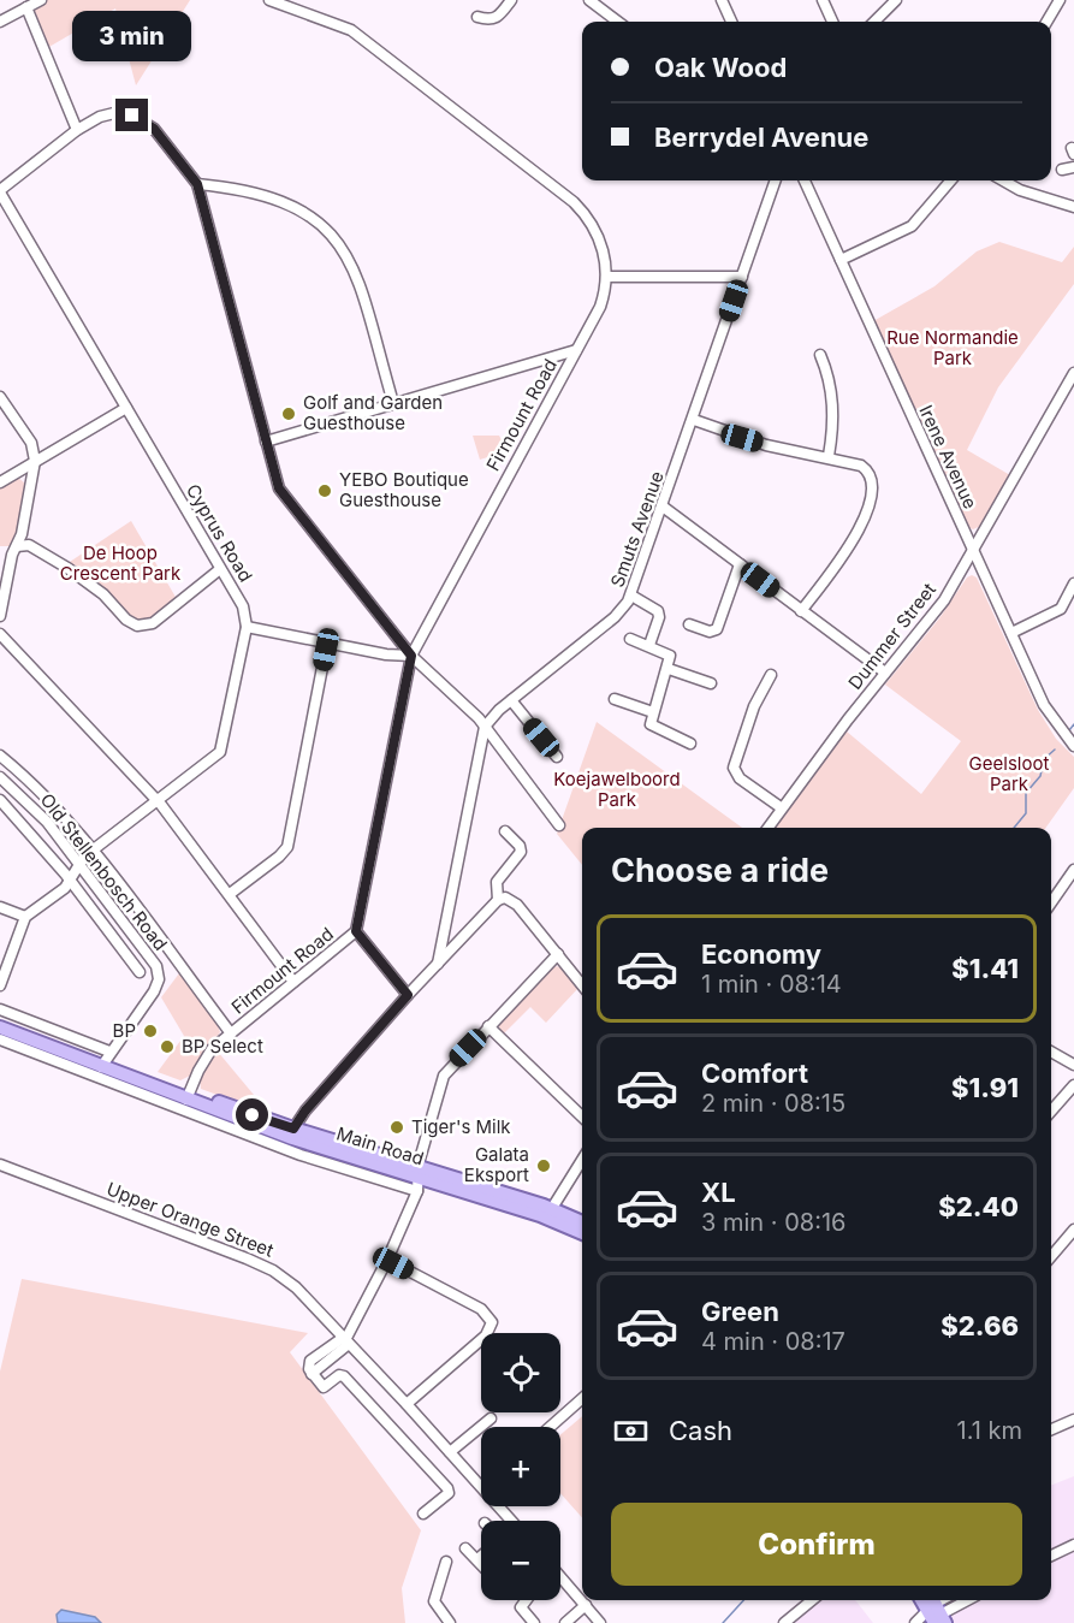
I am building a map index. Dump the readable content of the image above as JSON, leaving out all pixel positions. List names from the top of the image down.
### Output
{
  "streets": {
    "main road": ["Main Road"],
    "street": [
      "Firmount Road",
      "Irene Avenue",
      "Smuts Avenue",
      "Cyprus Road",
      "Dummer Street",
      "Old Stellenbosch Road",
      "Upper Orange Street"
    ]
  },
  "crossings": [
    ["Firmount Road", "Main Road"],
    ["Irene Avenue", "Dummer Street"],
    ["Old Stellenbosch Road", "Main Road"]
  ],
  "parks": [
    "Rue Normandie Park",
    "De Hoop Crescent Park",
    "Geelsloot Park",
    "Koejawelboord Park"
  ],
  "places": [
    "Golf and Garden Guesthouse",
    "YEBO Boutique Guesthouse",
    "BP",
    "BP Select",
    "Tiger's Milk",
    "Galata Eksport"
  ],
  "page": {
    "bubble": "3 min",
    "banner": ["Oak Wood", "Berrydel Avenue"],
    "heading": "Choose a ride",
    "list": [
      {
        "name": "Economy",
        "note": "1 min · 08:14",
        "value": "$1.41"
      },
      {
        "name": "Comfort",
        "note": "2 min · 08:15",
        "value": "$1.91"
      },
      {
        "name": "XL",
        "note": "3 min · 08:16",
        "value": "$2.40"
      },
      {
        "name": "Green",
        "note": "4 min · 08:17",
        "value": "$2.66"
      }
    ],
    "map_buttons": ["+", "−"],
    "pay": ["Cash", "1.1 km"],
    "buttons": "Confirm"
  }
}
